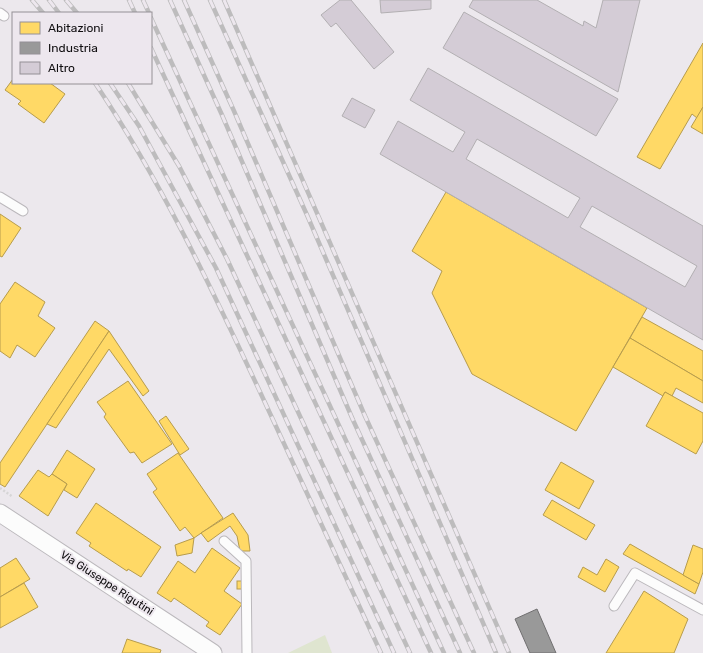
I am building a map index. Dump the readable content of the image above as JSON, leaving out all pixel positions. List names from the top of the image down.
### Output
{
  "streets": {
    "street": ["Via Giuseppe Rigutini"]
  },
  "legend": ["Abitazioni", "Industria", "Altro"]
}
